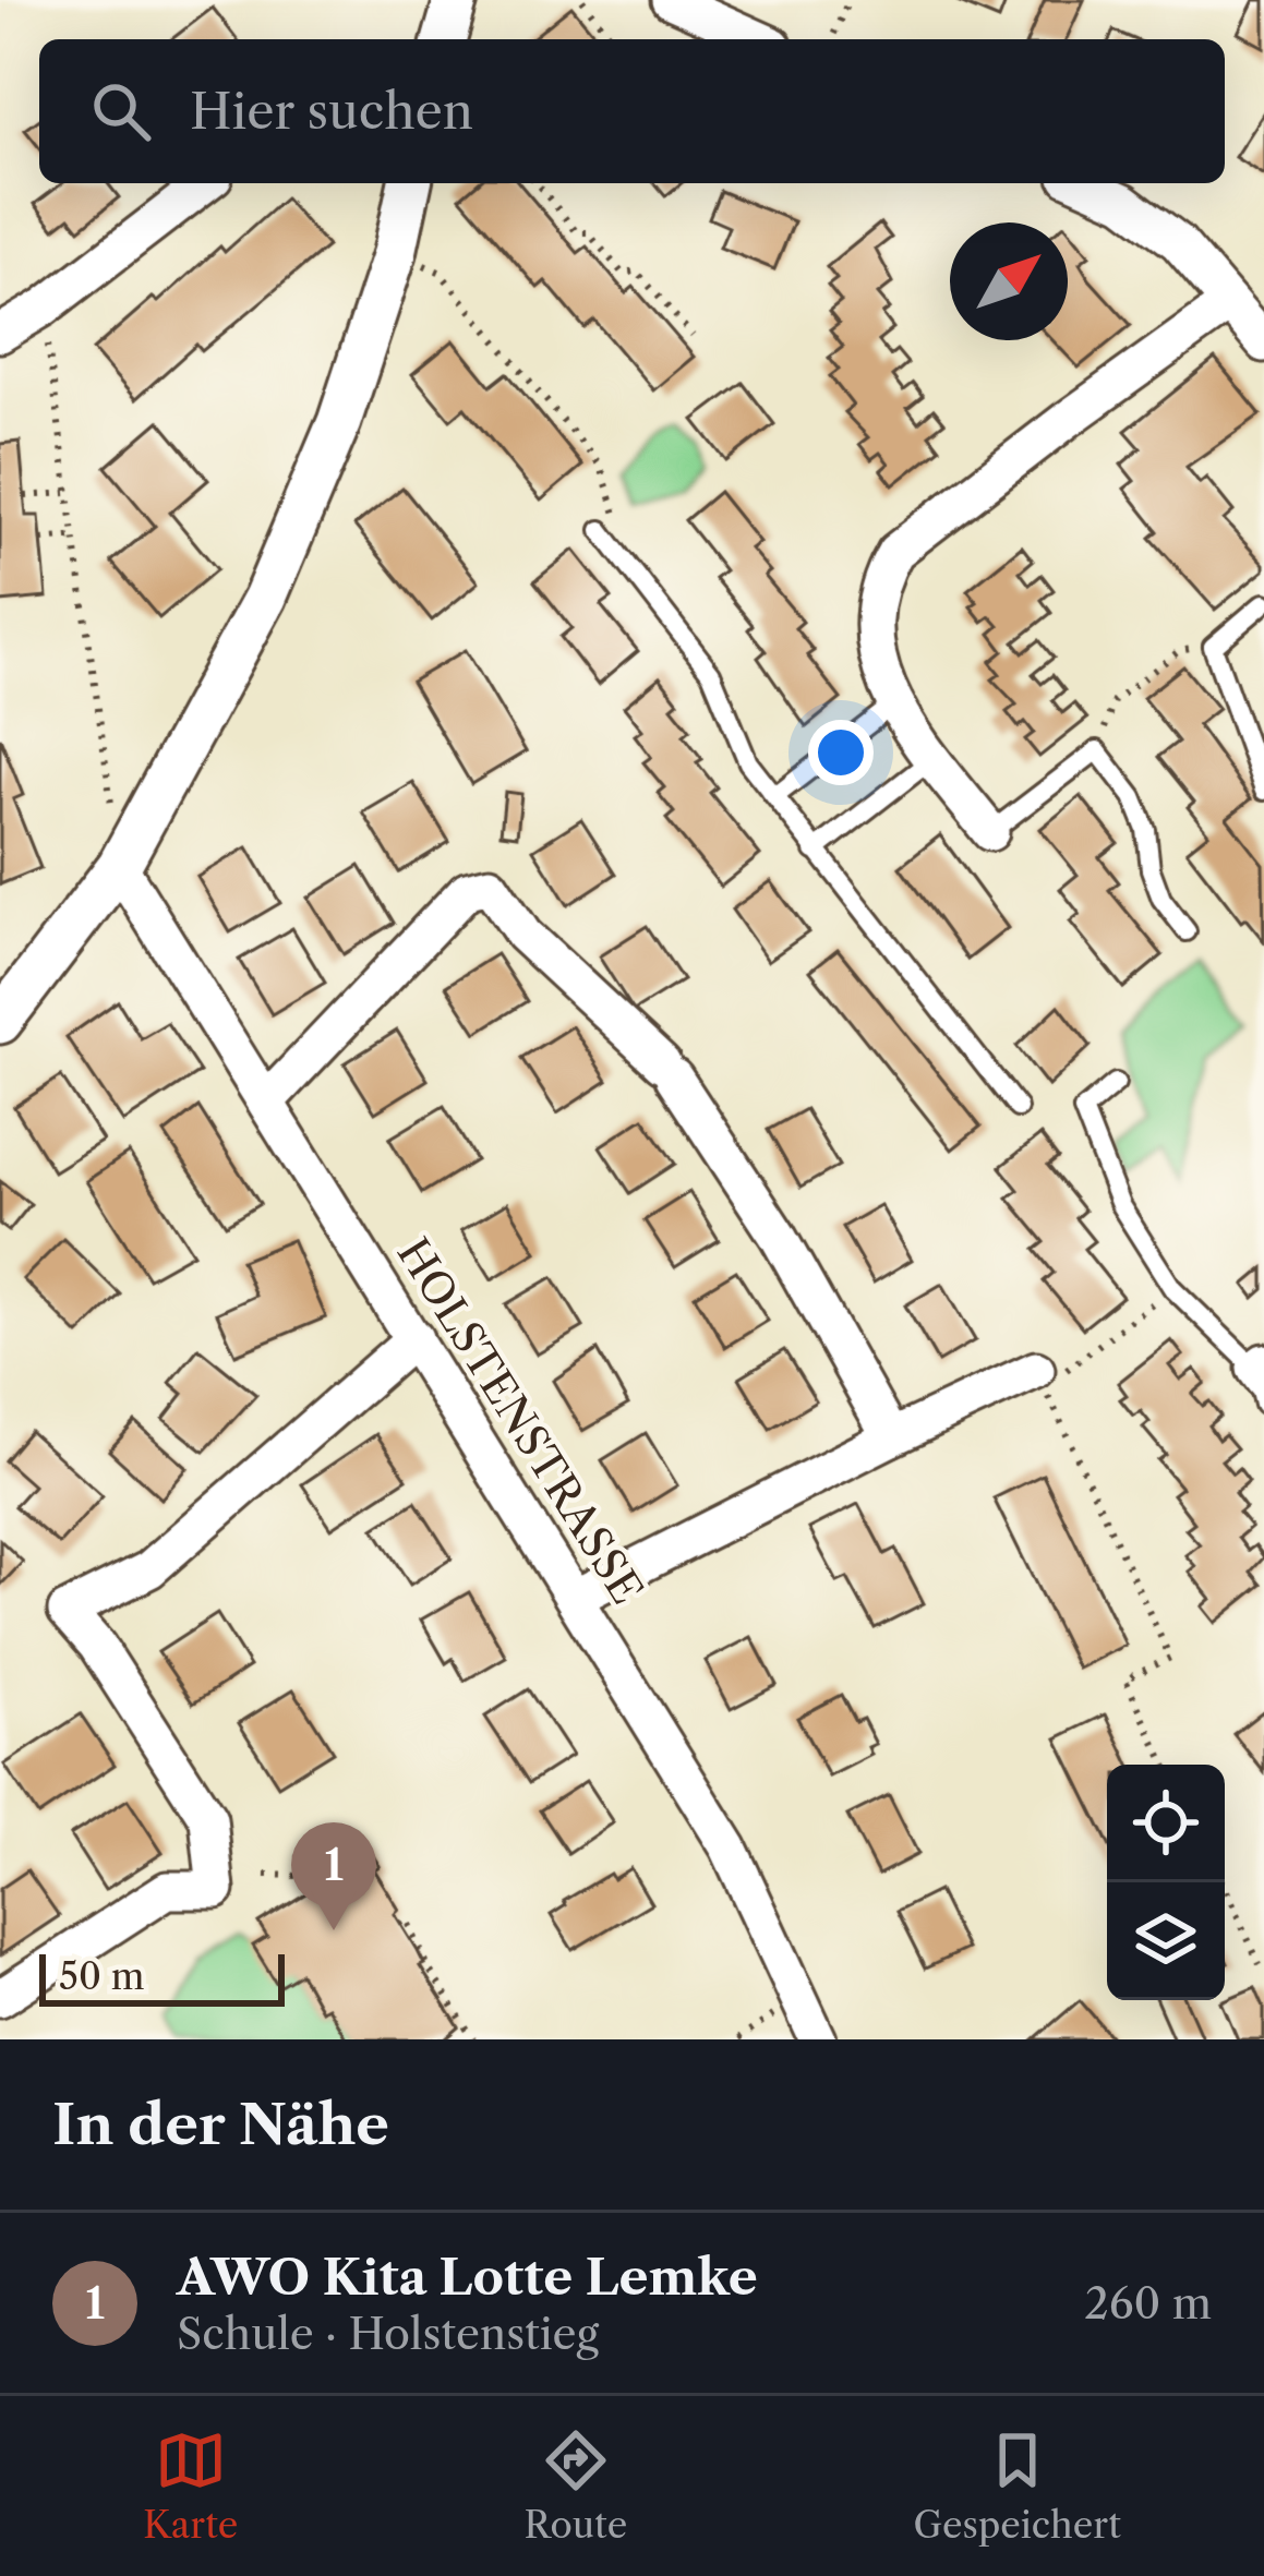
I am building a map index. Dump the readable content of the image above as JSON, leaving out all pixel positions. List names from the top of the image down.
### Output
{
  "streets": {
    "street": ["HOLSTENSTRASSE"]
  },
  "scale_bar": "50 m",
  "north": "top right",
  "page": {
    "search": "Hier suchen",
    "pins": "1",
    "scale": "50 m",
    "heading": "In der Nähe",
    "list": [
      {
        "mark": "1",
        "name": "AWO Kita Lotte Lemke",
        "note": "Schule · Holstenstieg",
        "value": "260 m"
      }
    ],
    "nav": ["Karte", "Route", "Gespeichert"]
  }
}
